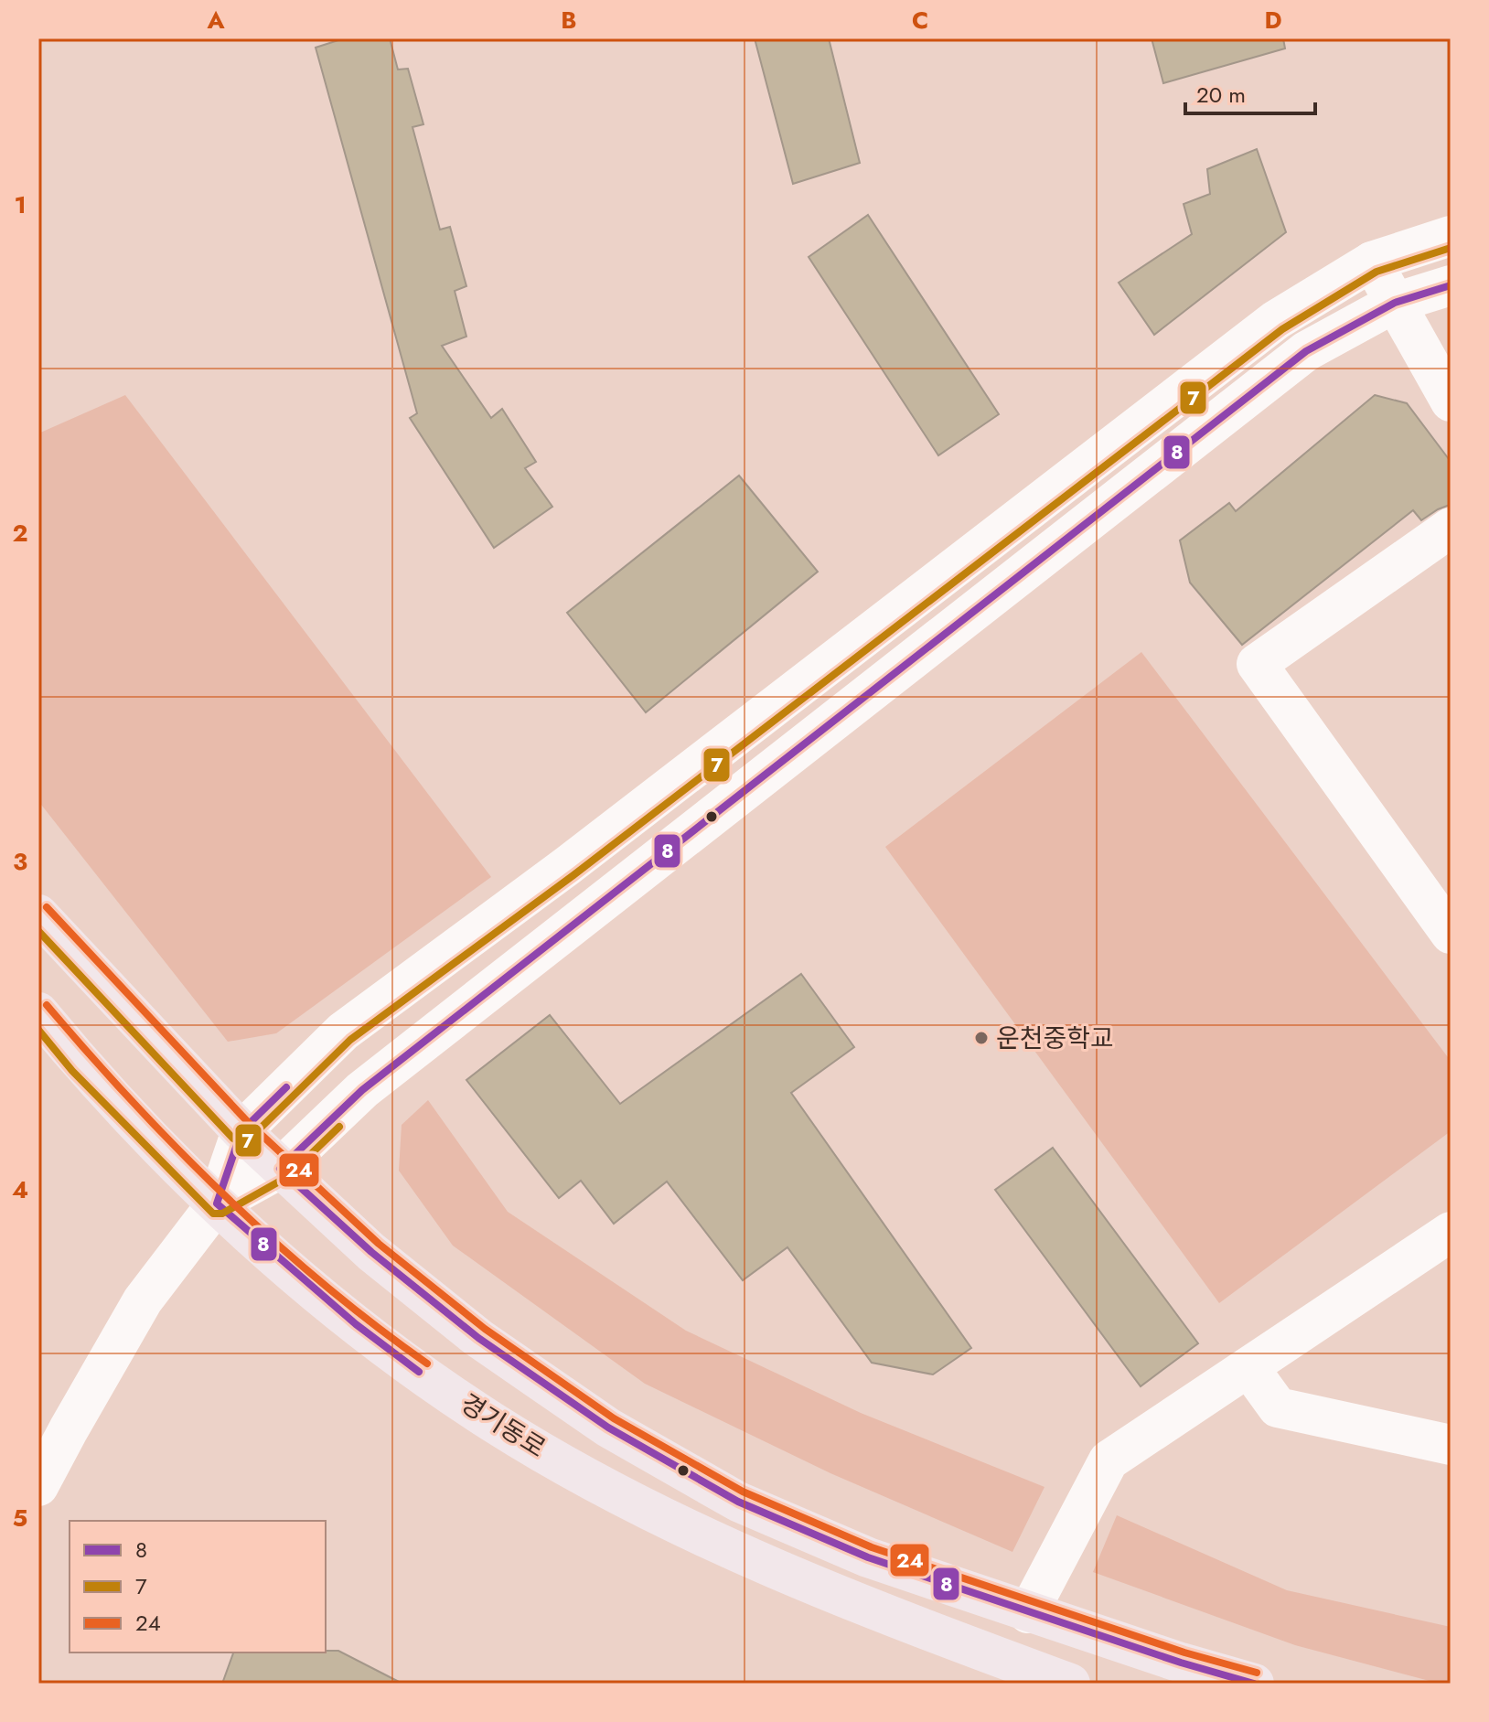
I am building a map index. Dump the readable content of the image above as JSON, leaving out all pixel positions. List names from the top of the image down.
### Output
{
  "streets": {
    "main road": ["경기동로"]
  },
  "places": ["운천중학교"],
  "lines": ["transit line 7", "transit line 8", "transit line 24"],
  "legend": ["8", "7", "24"],
  "scale_bar": "20 m",
  "grid": {
    "columns": [
      "A",
      "B",
      "C",
      "D"
    ],
    "rows": [
      "1",
      "2",
      "3",
      "4",
      "5"
    ]
  }
}
